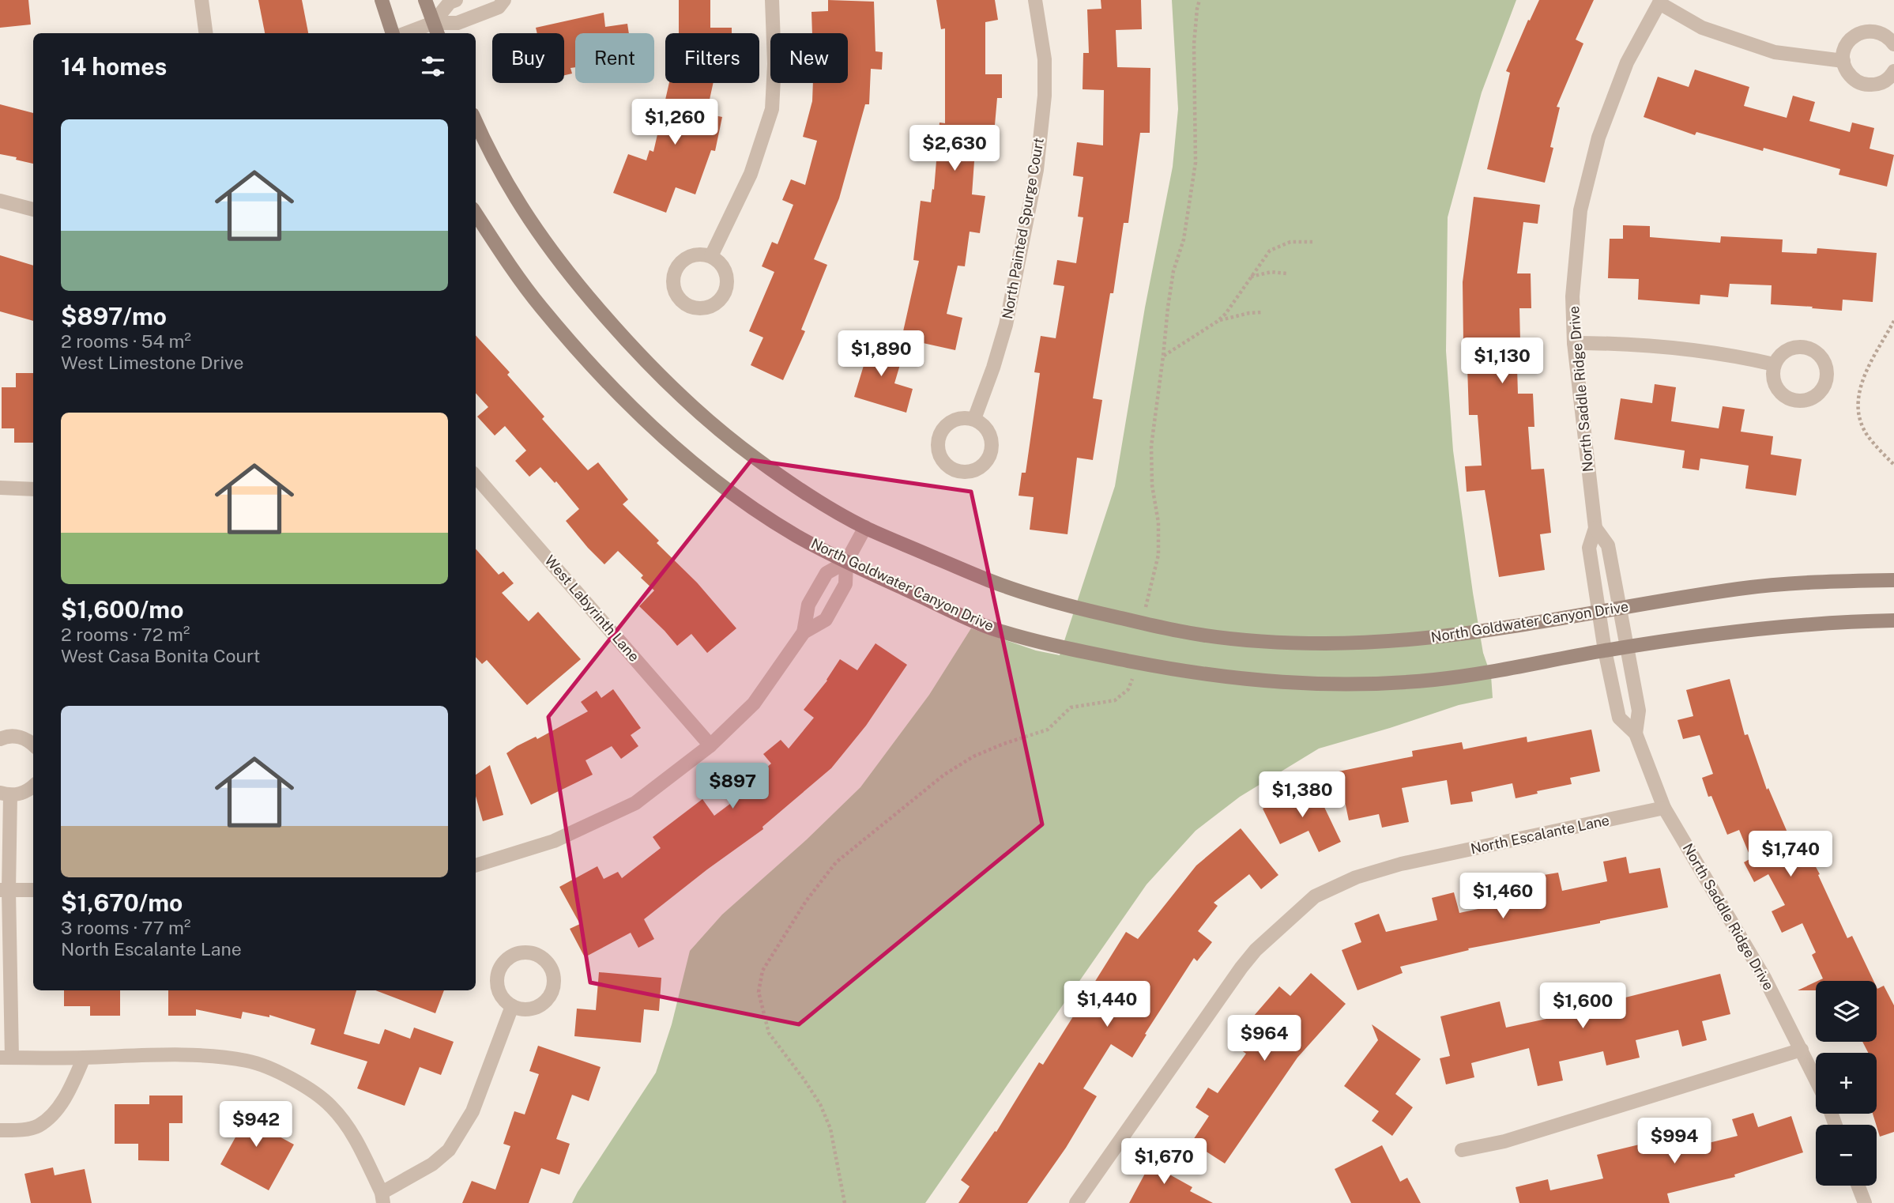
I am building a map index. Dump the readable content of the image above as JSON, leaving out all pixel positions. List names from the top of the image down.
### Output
{
  "streets": {
    "street": [
      "North Painted Spurge Court",
      "North Saddle Ridge Drive",
      "North Goldwater Canyon Drive",
      "West Labyrinth Lane",
      "North Escalante Lane"
    ]
  },
  "crossings": [
    ["North Saddle Ridge Drive", "North Goldwater Canyon Drive"],
    ["North Saddle Ridge Drive", "North Escalante Lane"]
  ],
  "page": {
    "chip": [
      "Buy",
      "Rent",
      "Filters",
      "New"
    ],
    "heading": "14 homes",
    "price": [
      "$1,260",
      "$2,630",
      "$1,890",
      "$1,130",
      "$897",
      "$1,380",
      "$1,740",
      "$1,460",
      "$1,440",
      "$1,600",
      "$964",
      "$942",
      "$994",
      "$1,670"
    ],
    "list": [
      {
        "name": "$897/mo",
        "note": "2 rooms · 54 m² · West Limestone Drive"
      },
      {
        "name": "$1,600/mo",
        "note": "2 rooms · 72 m² · West Casa Bonita Court"
      },
      {
        "name": "$1,670/mo",
        "note": "3 rooms · 77 m² · North Escalante Lane"
      }
    ],
    "map_buttons": ["+", "−"]
  }
}
